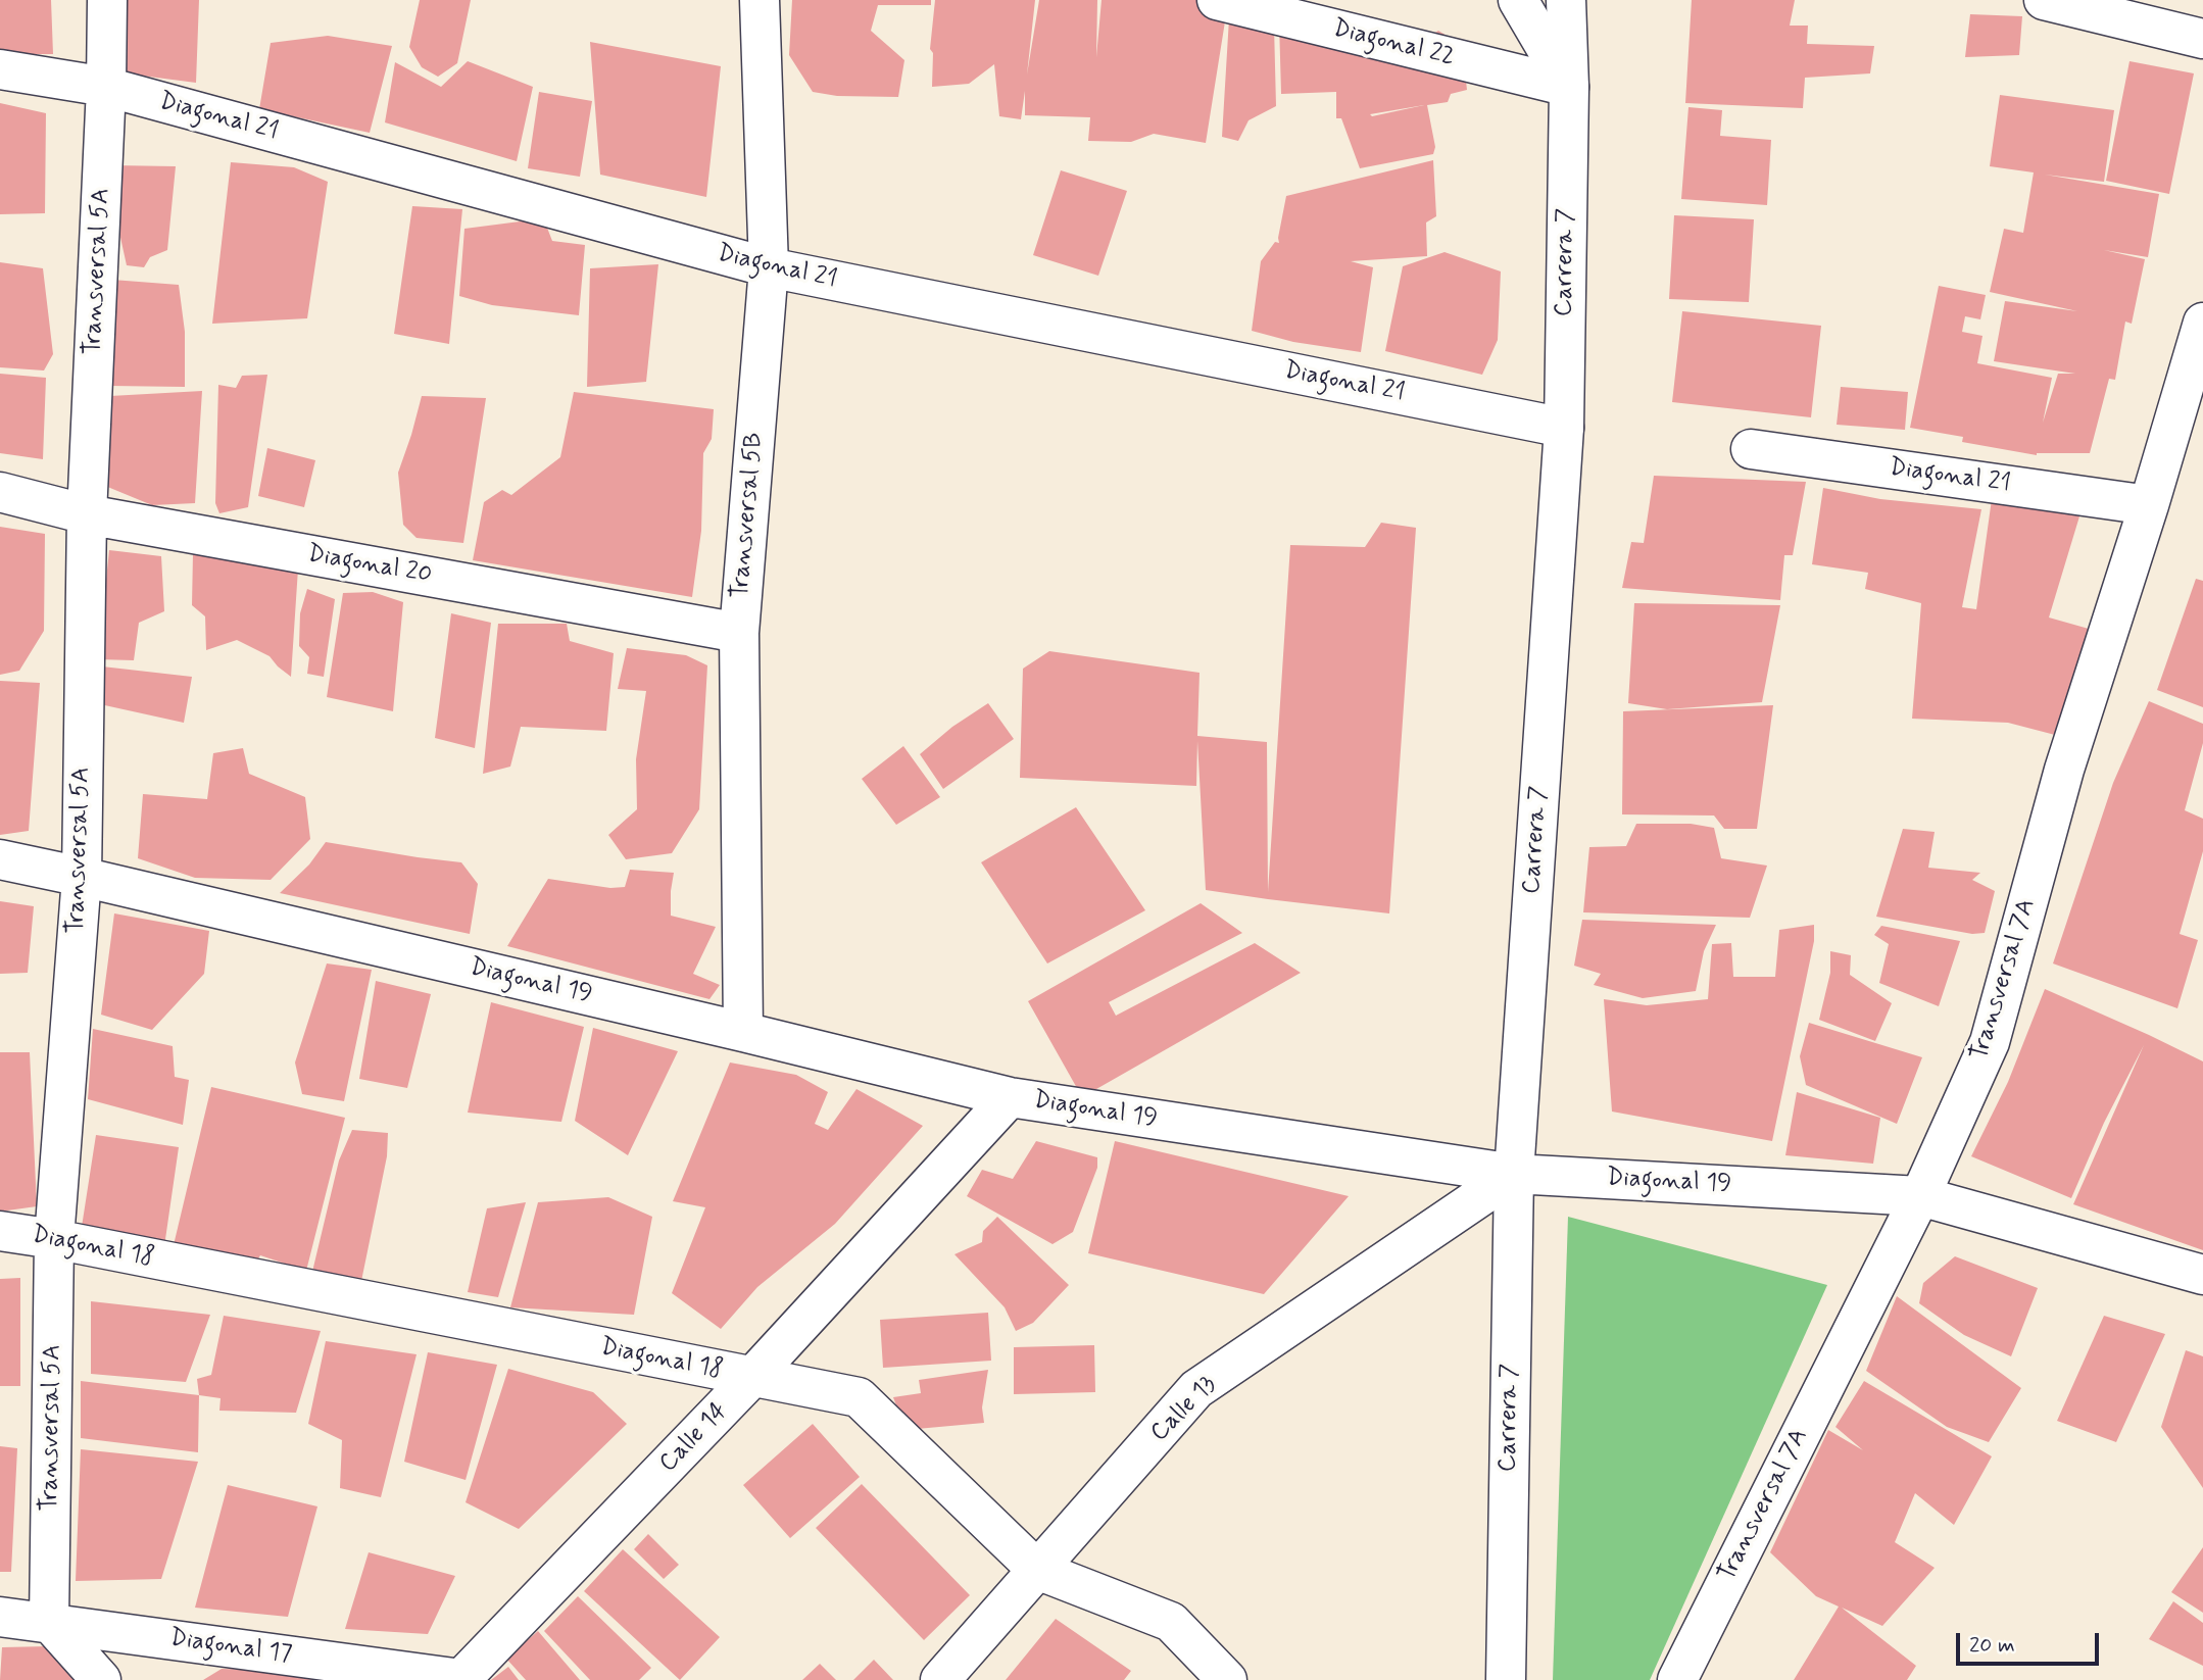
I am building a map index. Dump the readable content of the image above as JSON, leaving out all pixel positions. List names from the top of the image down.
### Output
{
  "streets": {
    "street": [
      "Diagonal 22",
      "Diagonal 21",
      "Carrera 7",
      "Transversal 5A",
      "Transversal 5B",
      "Diagonal 20",
      "Transversal 7A",
      "Diagonal 19",
      "Diagonal 18",
      "Calle 13",
      "Calle 14",
      "Diagonal 17"
    ]
  },
  "crossings": [
    ["Diagonal 22", "Carrera 7"],
    ["Diagonal 21", "Carrera 7"],
    ["Diagonal 21", "Transversal 5A"],
    ["Diagonal 21", "Transversal 5B"],
    ["Diagonal 21", "Transversal 7A"],
    ["Carrera 7", "Diagonal 19"],
    ["Carrera 7", "Calle 13"],
    ["Transversal 5A", "Diagonal 20"],
    ["Transversal 5A", "Diagonal 19"],
    ["Transversal 5A", "Diagonal 18"],
    ["Transversal 5A", "Diagonal 17"],
    ["Transversal 5B", "Diagonal 20"],
    ["Transversal 5B", "Diagonal 19"],
    ["Transversal 7A", "Diagonal 19"],
    ["Diagonal 19", "Calle 13"],
    ["Diagonal 19", "Calle 14"],
    ["Diagonal 18", "Calle 13"],
    ["Diagonal 18", "Calle 14"],
    ["Calle 14", "Diagonal 17"]
  ],
  "scale_bar": "20 m"
}
